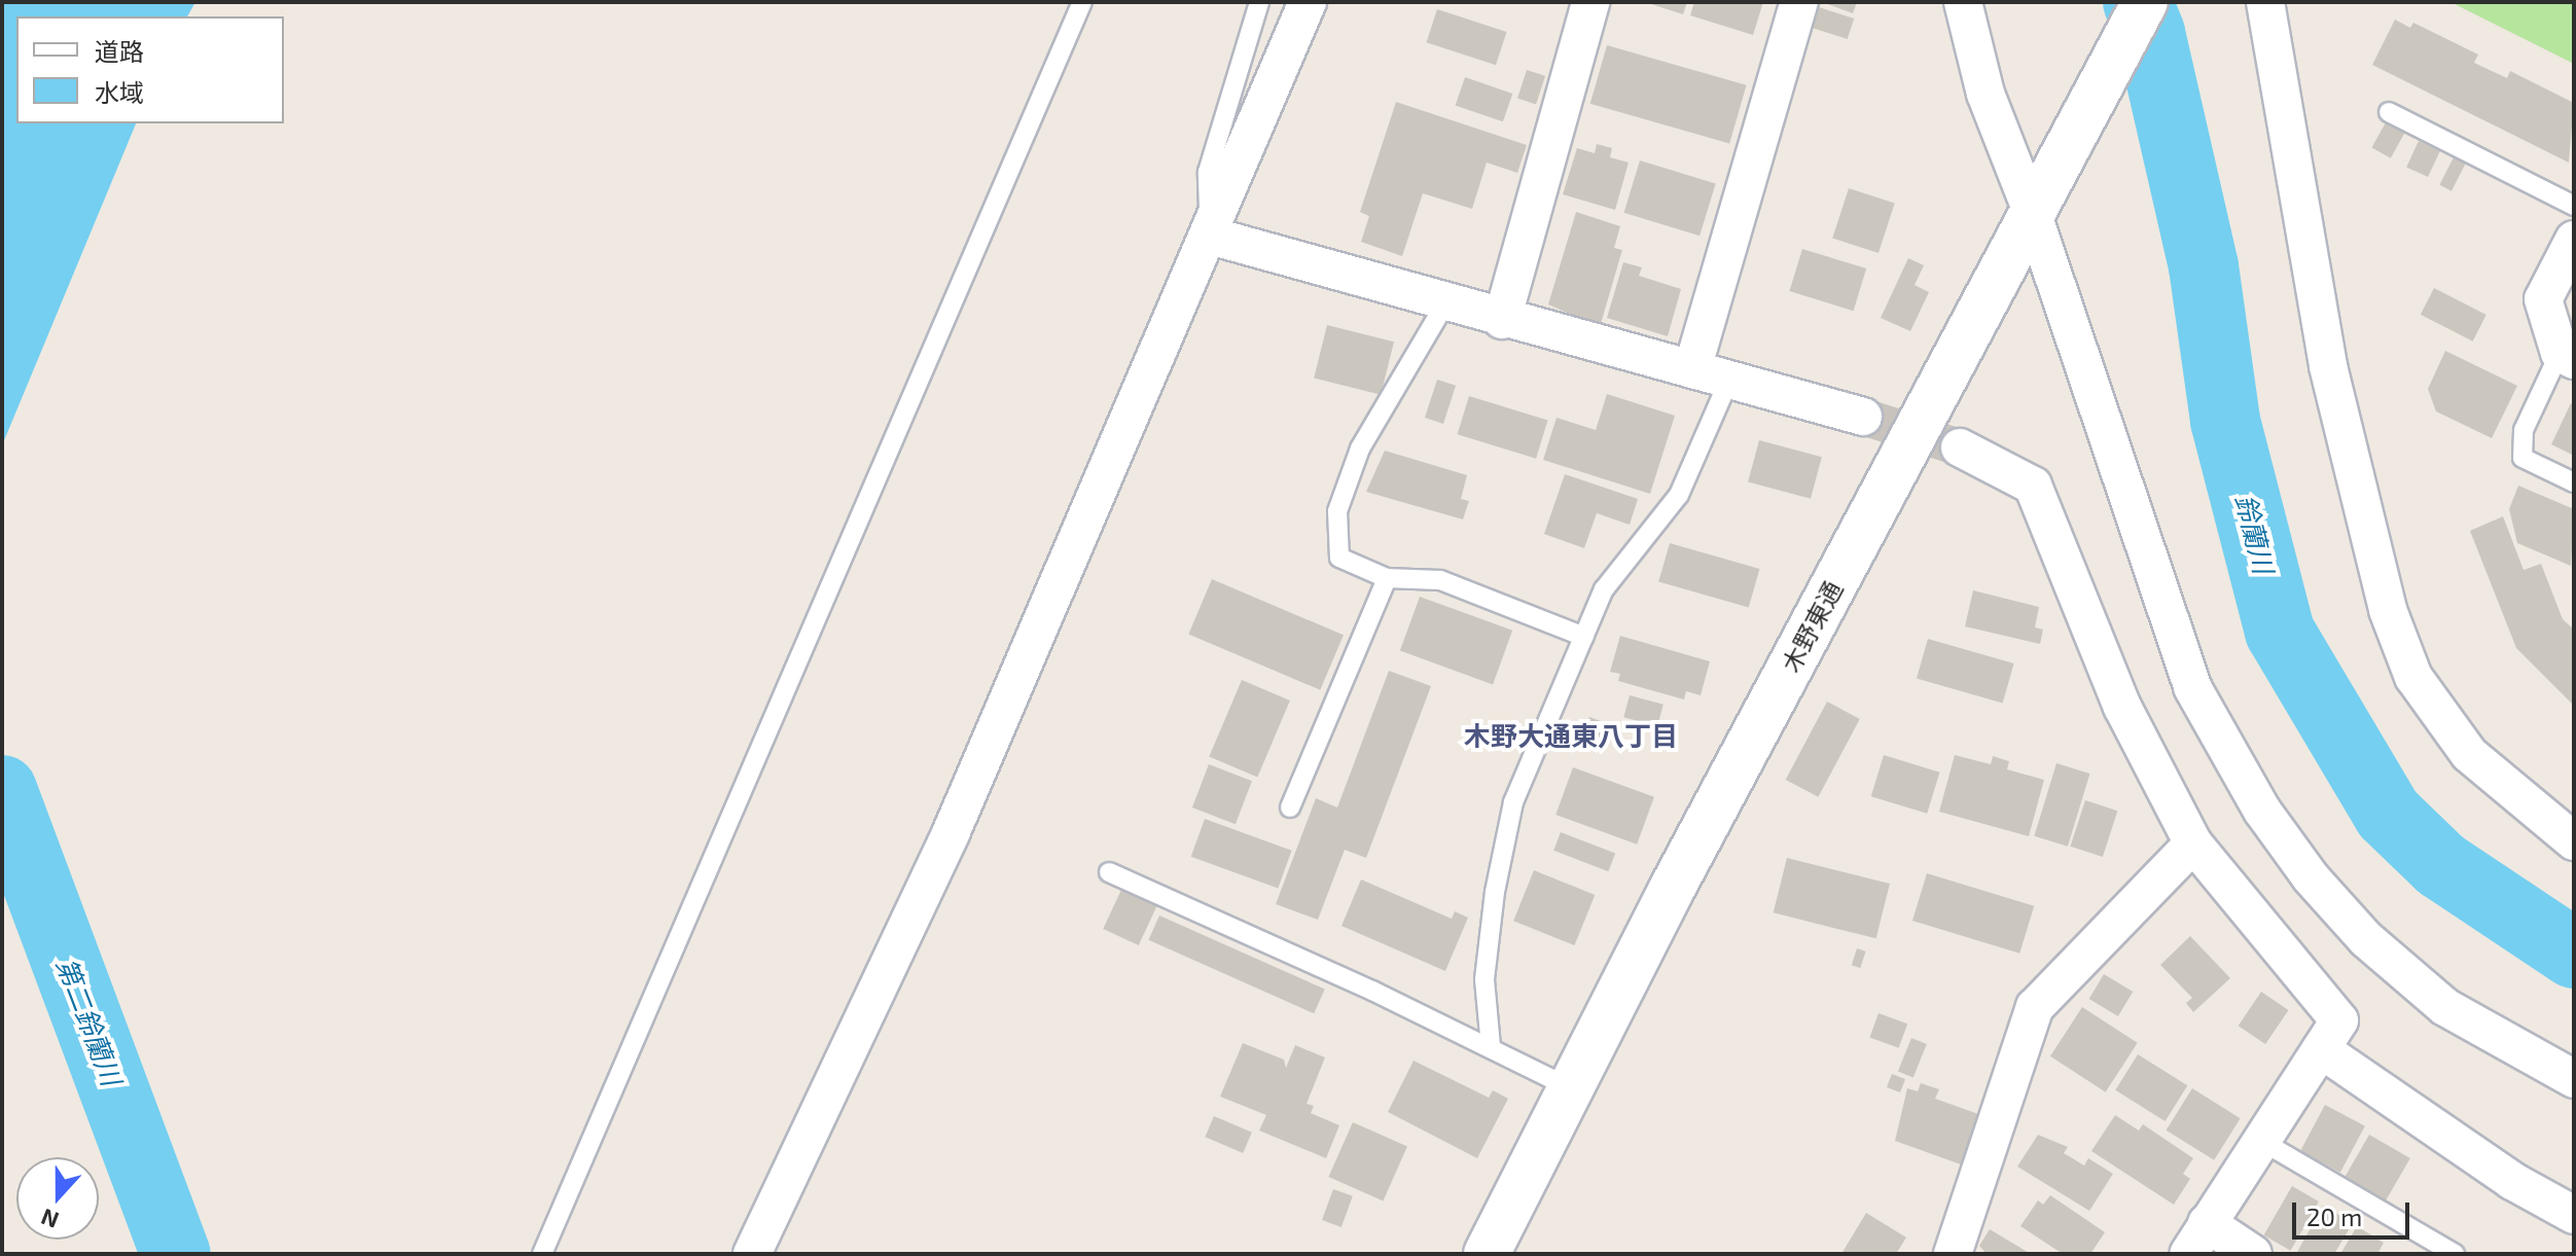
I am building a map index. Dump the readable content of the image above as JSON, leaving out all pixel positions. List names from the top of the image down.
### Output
{
  "streets": {
    "street": ["木野東通"]
  },
  "districts": ["木野大通東八丁目"],
  "water": ["鈴蘭川", "第二鈴蘭川"],
  "legend": ["道路", "水域"],
  "scale_bar": "20 m",
  "north": "bottom"
}
